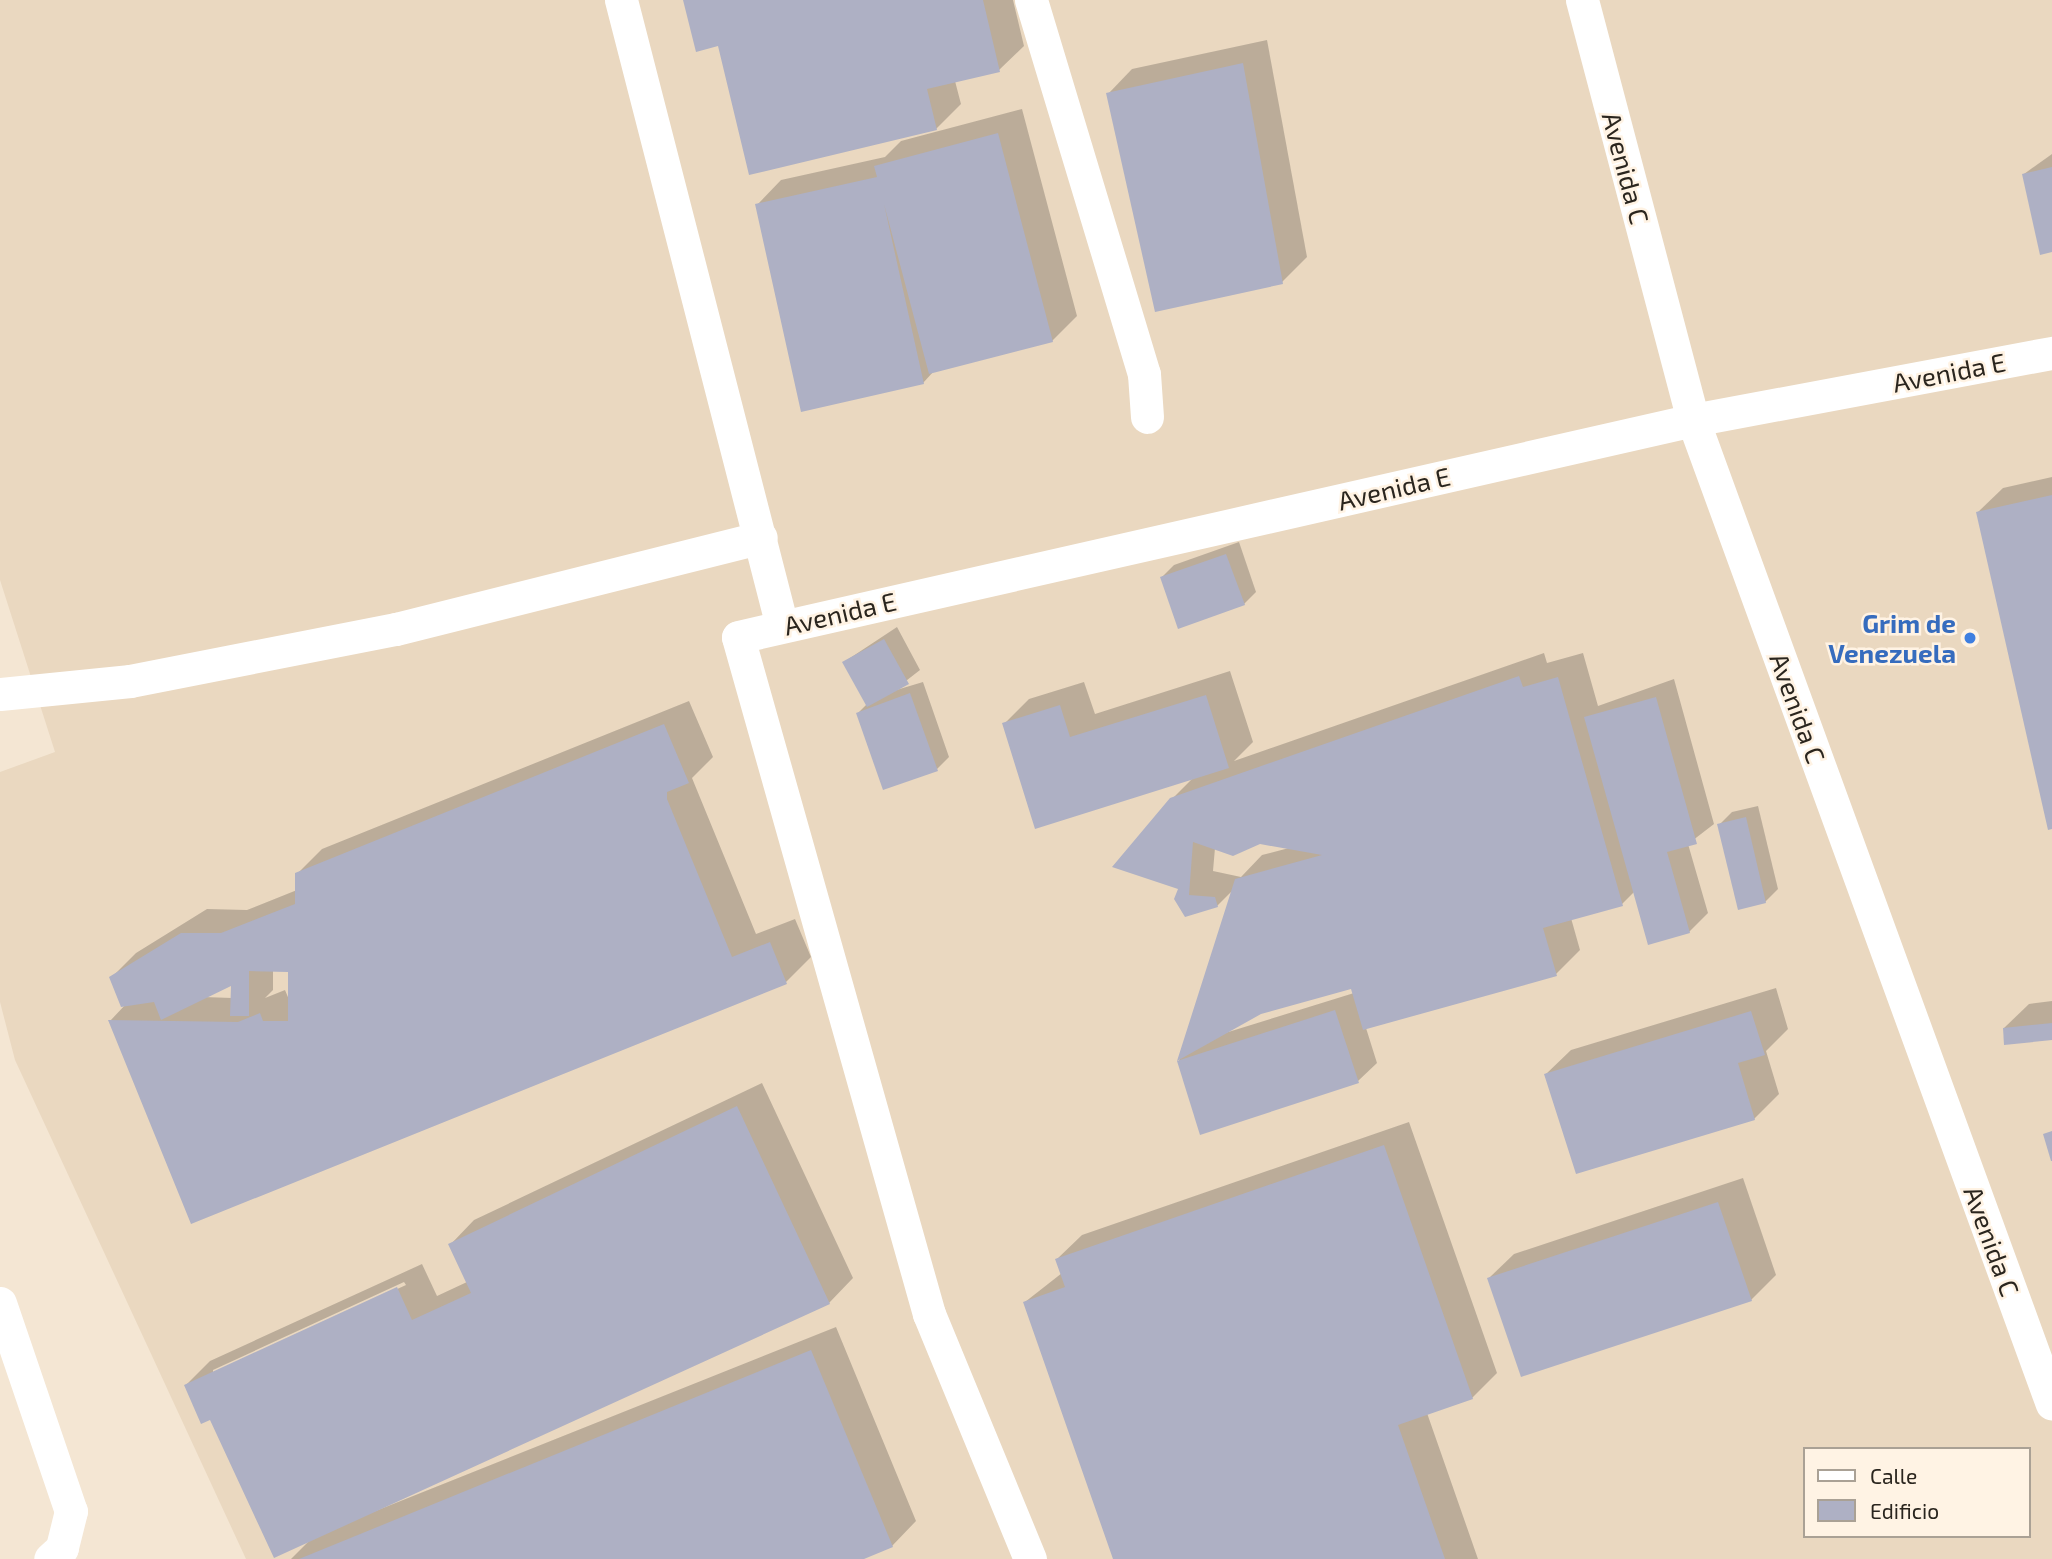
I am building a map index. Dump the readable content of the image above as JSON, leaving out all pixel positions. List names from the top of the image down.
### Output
{
  "streets": {
    "street": ["Avenida C", "Avenida E"]
  },
  "crossings": [
    ["Avenida C", "Avenida E"]
  ],
  "places": ["Grim de Venezuela"],
  "legend": ["Calle", "Edificio"]
}
